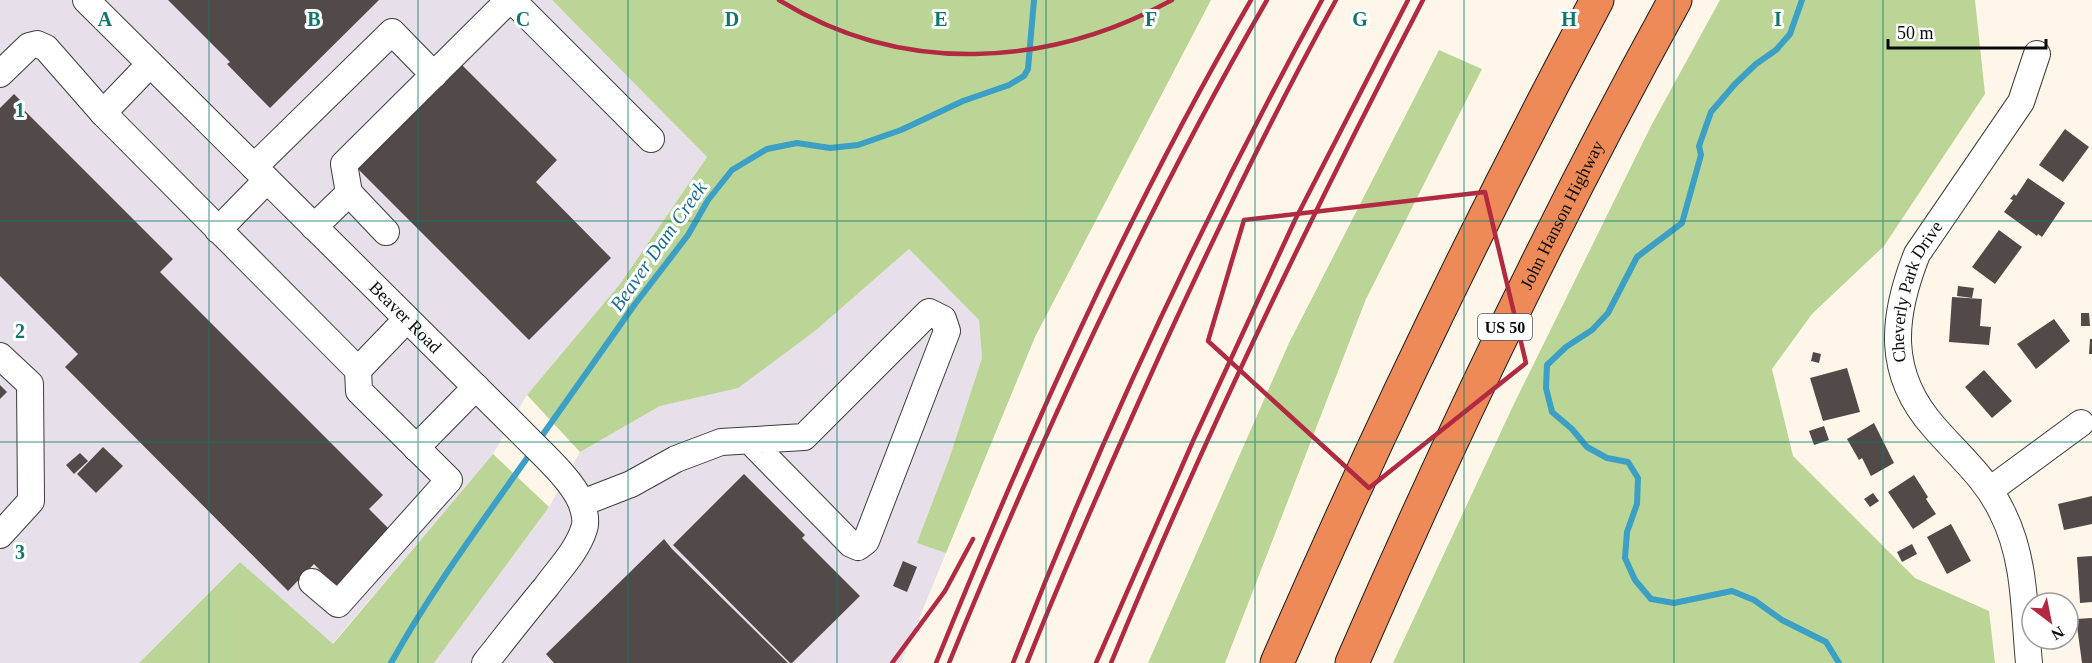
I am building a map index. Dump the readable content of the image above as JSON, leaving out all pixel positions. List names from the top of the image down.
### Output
{
  "streets": {
    "highway": ["John Hanson Highway", "US 50"],
    "street": ["Cheverly Park Drive", "Beaver Road"]
  },
  "water": ["Beaver Dam Creek"],
  "scale_bar": "50 m",
  "north": "bottom right",
  "grid": {
    "columns": [
      "A",
      "B",
      "C",
      "D",
      "E",
      "F",
      "G",
      "H",
      "I"
    ],
    "rows": ["1", "2", "3"]
  }
}
